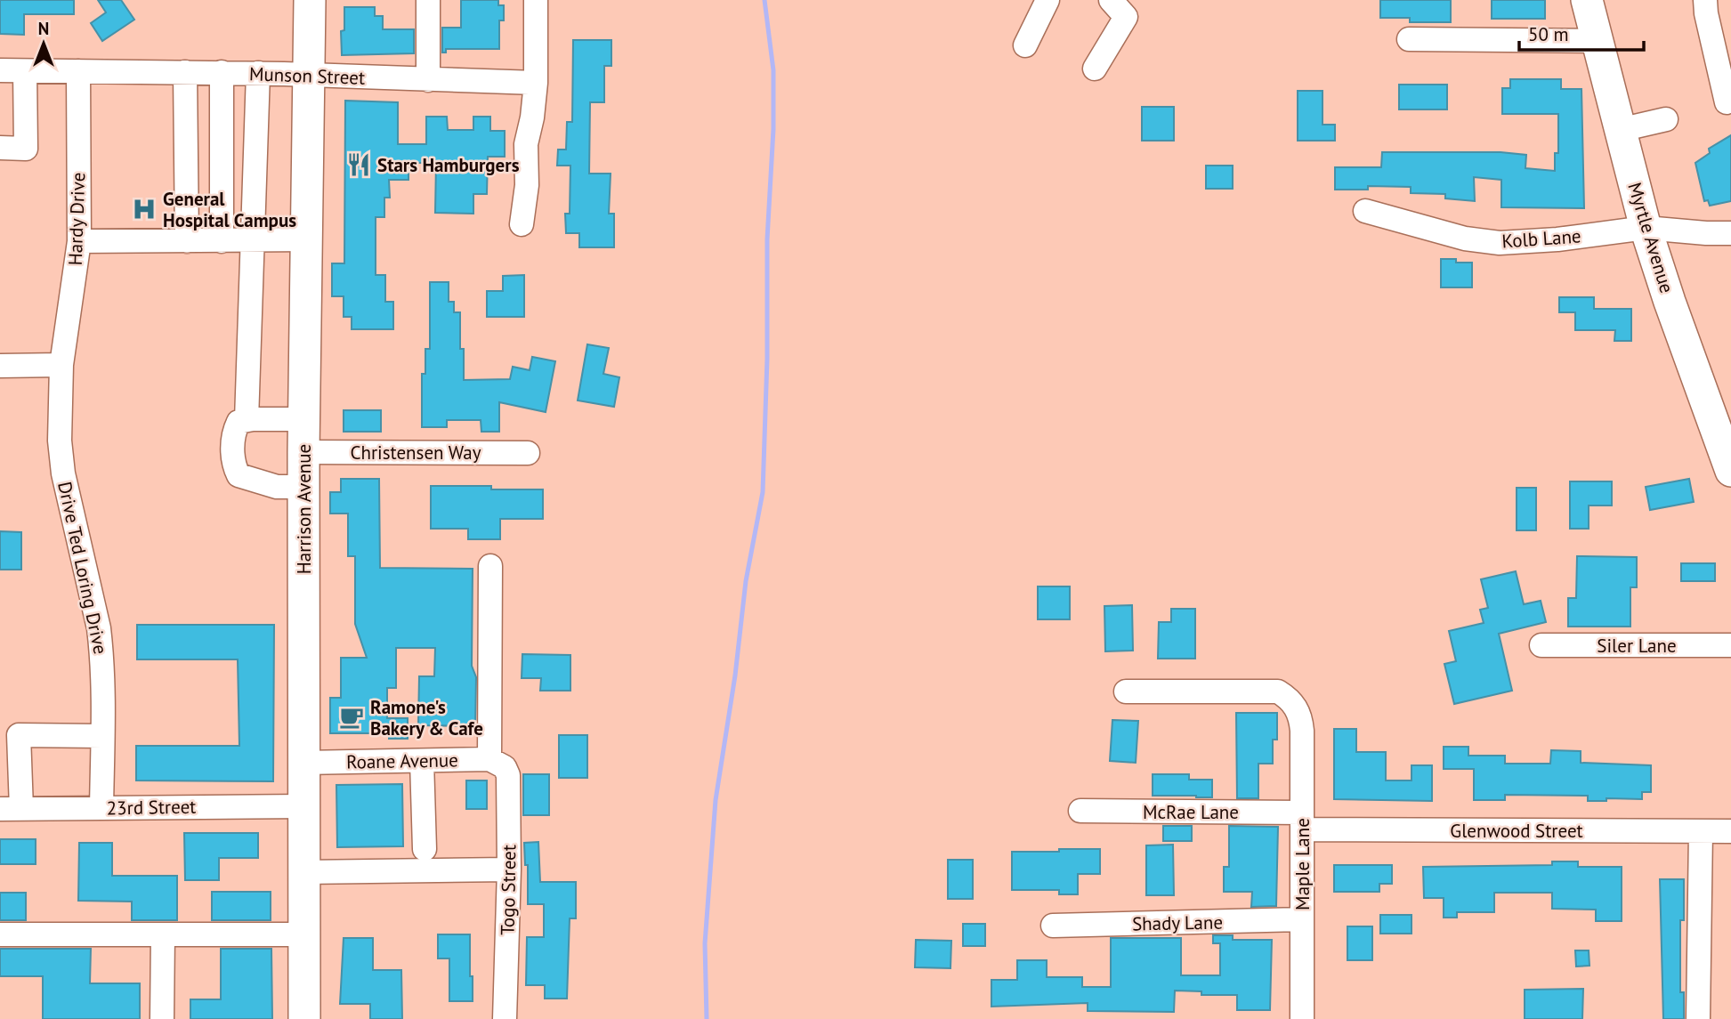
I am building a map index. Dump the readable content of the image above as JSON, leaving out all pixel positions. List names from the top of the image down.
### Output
{
  "streets": {
    "main road": ["Myrtle Avenue", "Harrison Avenue"],
    "street": [
      "Munson Street",
      "Hardy Drive",
      "Kolb Lane",
      "Christensen Way",
      "Drive Ted Loring Drive",
      "Siler Lane",
      "Roane Avenue",
      "23rd Street",
      "McRae Lane",
      "Glenwood Street",
      "Maple Lane",
      "Togo Street",
      "Shady Lane"
    ]
  },
  "crossings": [
    ["Munson Street", "Hardy Drive"],
    ["Munson Street", "Harrison Avenue"],
    ["Hardy Drive", "Drive Ted Loring Drive"],
    ["Myrtle Avenue", "Kolb Lane"],
    ["Christensen Way", "Harrison Avenue"],
    ["Harrison Avenue", "Roane Avenue"],
    ["Harrison Avenue", "23rd Street"],
    ["Drive Ted Loring Drive", "23rd Street"],
    ["Roane Avenue", "Togo Street"],
    ["McRae Lane", "Glenwood Street"],
    ["McRae Lane", "Maple Lane"],
    ["Glenwood Street", "Maple Lane"],
    ["Maple Lane", "Shady Lane"]
  ],
  "places": {
    "restaurant": ["Stars Hamburgers"],
    "hospital": ["General Hospital Campus"],
    "cafe": ["Ramone's Bakery & Cafe"]
  },
  "scale_bar": "50 m",
  "north": "top"
}
